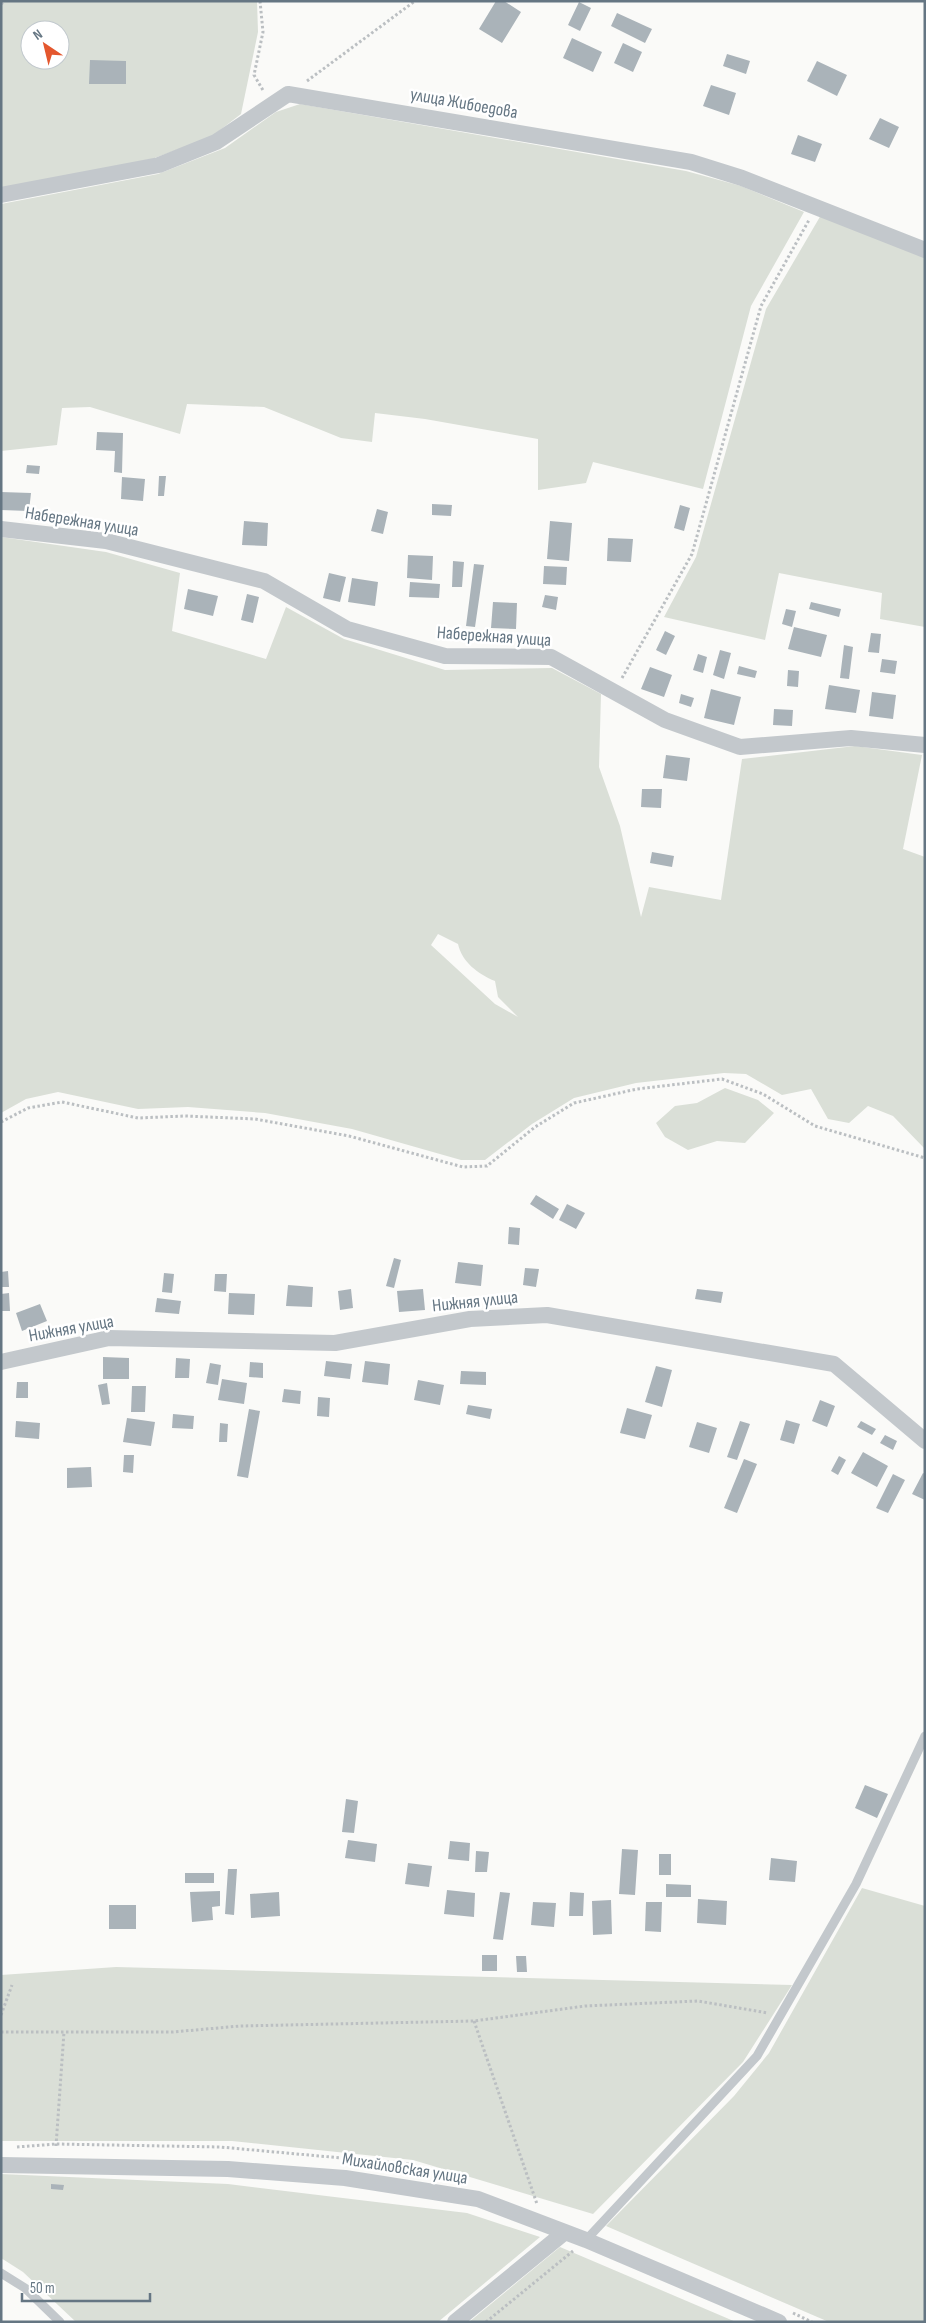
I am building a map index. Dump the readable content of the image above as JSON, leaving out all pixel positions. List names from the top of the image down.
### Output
{
  "streets": {
    "street": [
      "улица Жибоедова",
      "Набережная улица",
      "Нижняя улица",
      "Михайловская улица"
    ]
  },
  "scale_bar": "50 m",
  "north": "top left"
}
